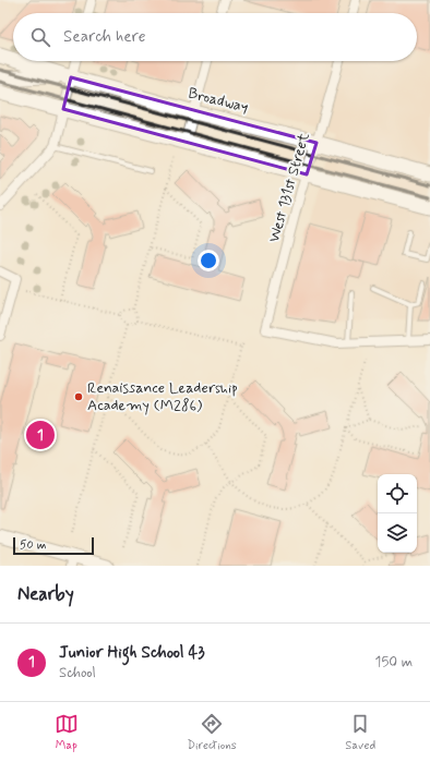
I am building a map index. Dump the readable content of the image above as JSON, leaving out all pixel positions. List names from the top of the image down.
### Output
{
  "streets": {
    "main road": ["Broadway"],
    "street": ["West 131st Street"]
  },
  "crossings": [
    ["Broadway", "West 131st Street"]
  ],
  "places": ["Renaissance Leadership Academy (M286)"],
  "scale_bar": "50 m",
  "page": {
    "search": "Search here",
    "pins": "1",
    "scale": "50 m",
    "heading": "Nearby",
    "list": [
      {
        "mark": "1",
        "name": "Junior High School 43",
        "note": "School",
        "value": "150 m"
      }
    ],
    "nav": ["Map", "Directions", "Saved"]
  }
}
